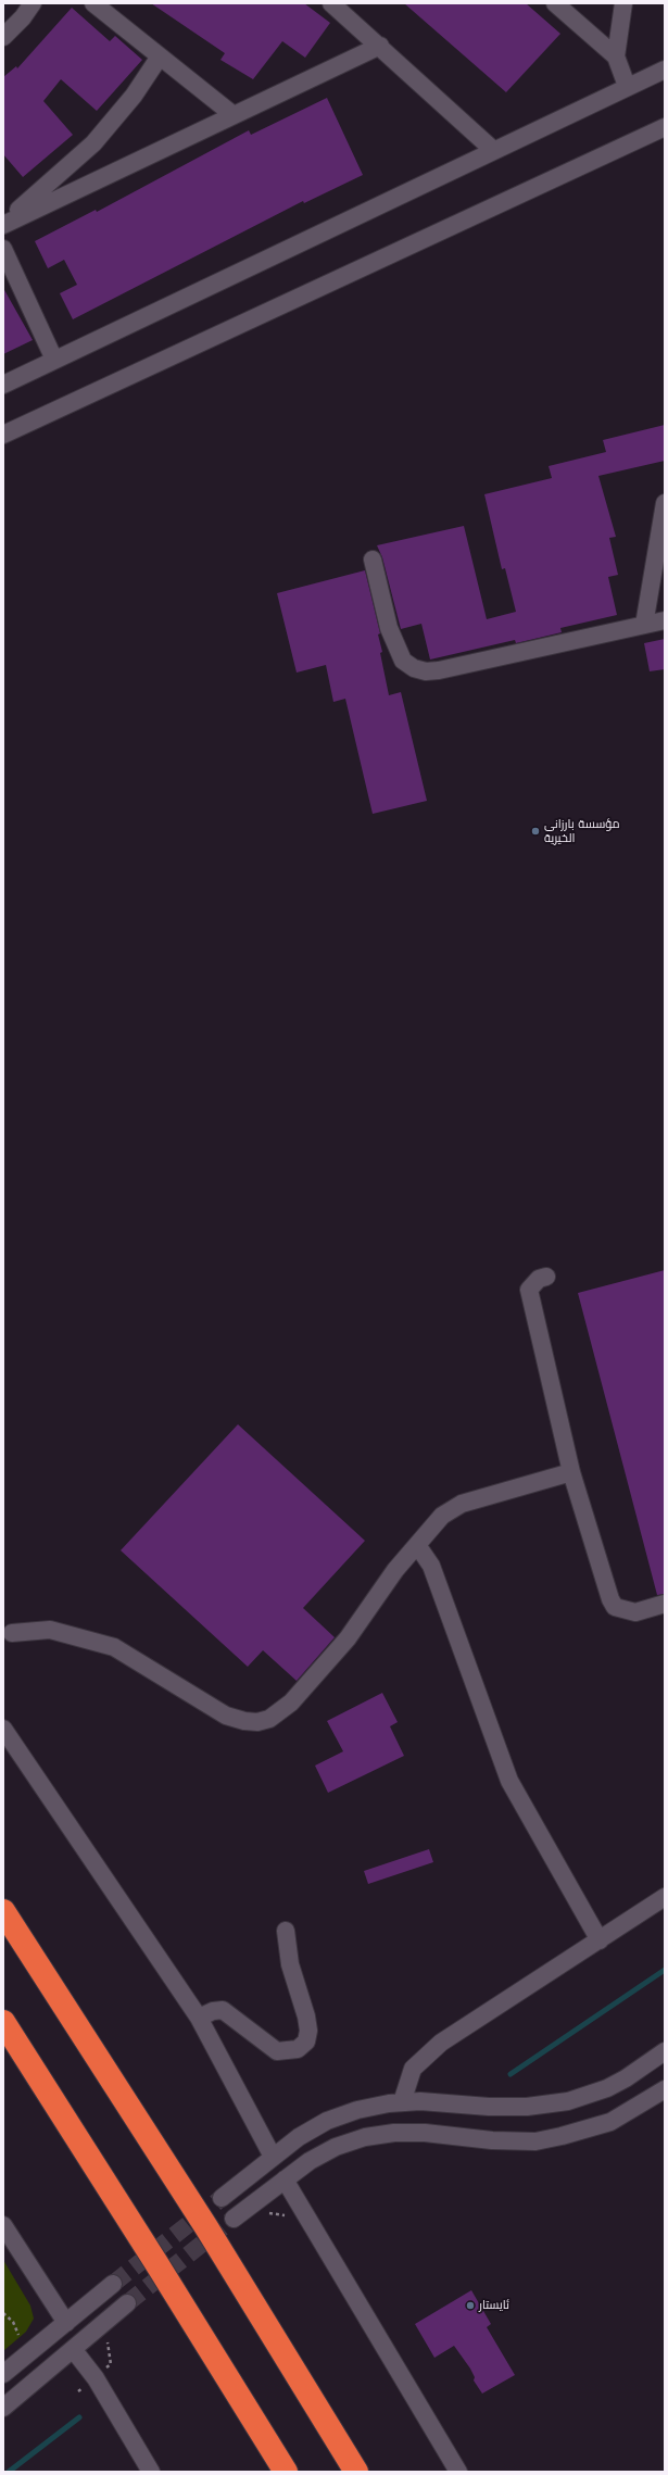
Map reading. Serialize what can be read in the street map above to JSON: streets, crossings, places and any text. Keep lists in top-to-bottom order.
{
  "places": ["مؤسسة بارزانی الخیریة", "ئایستار"]
}
